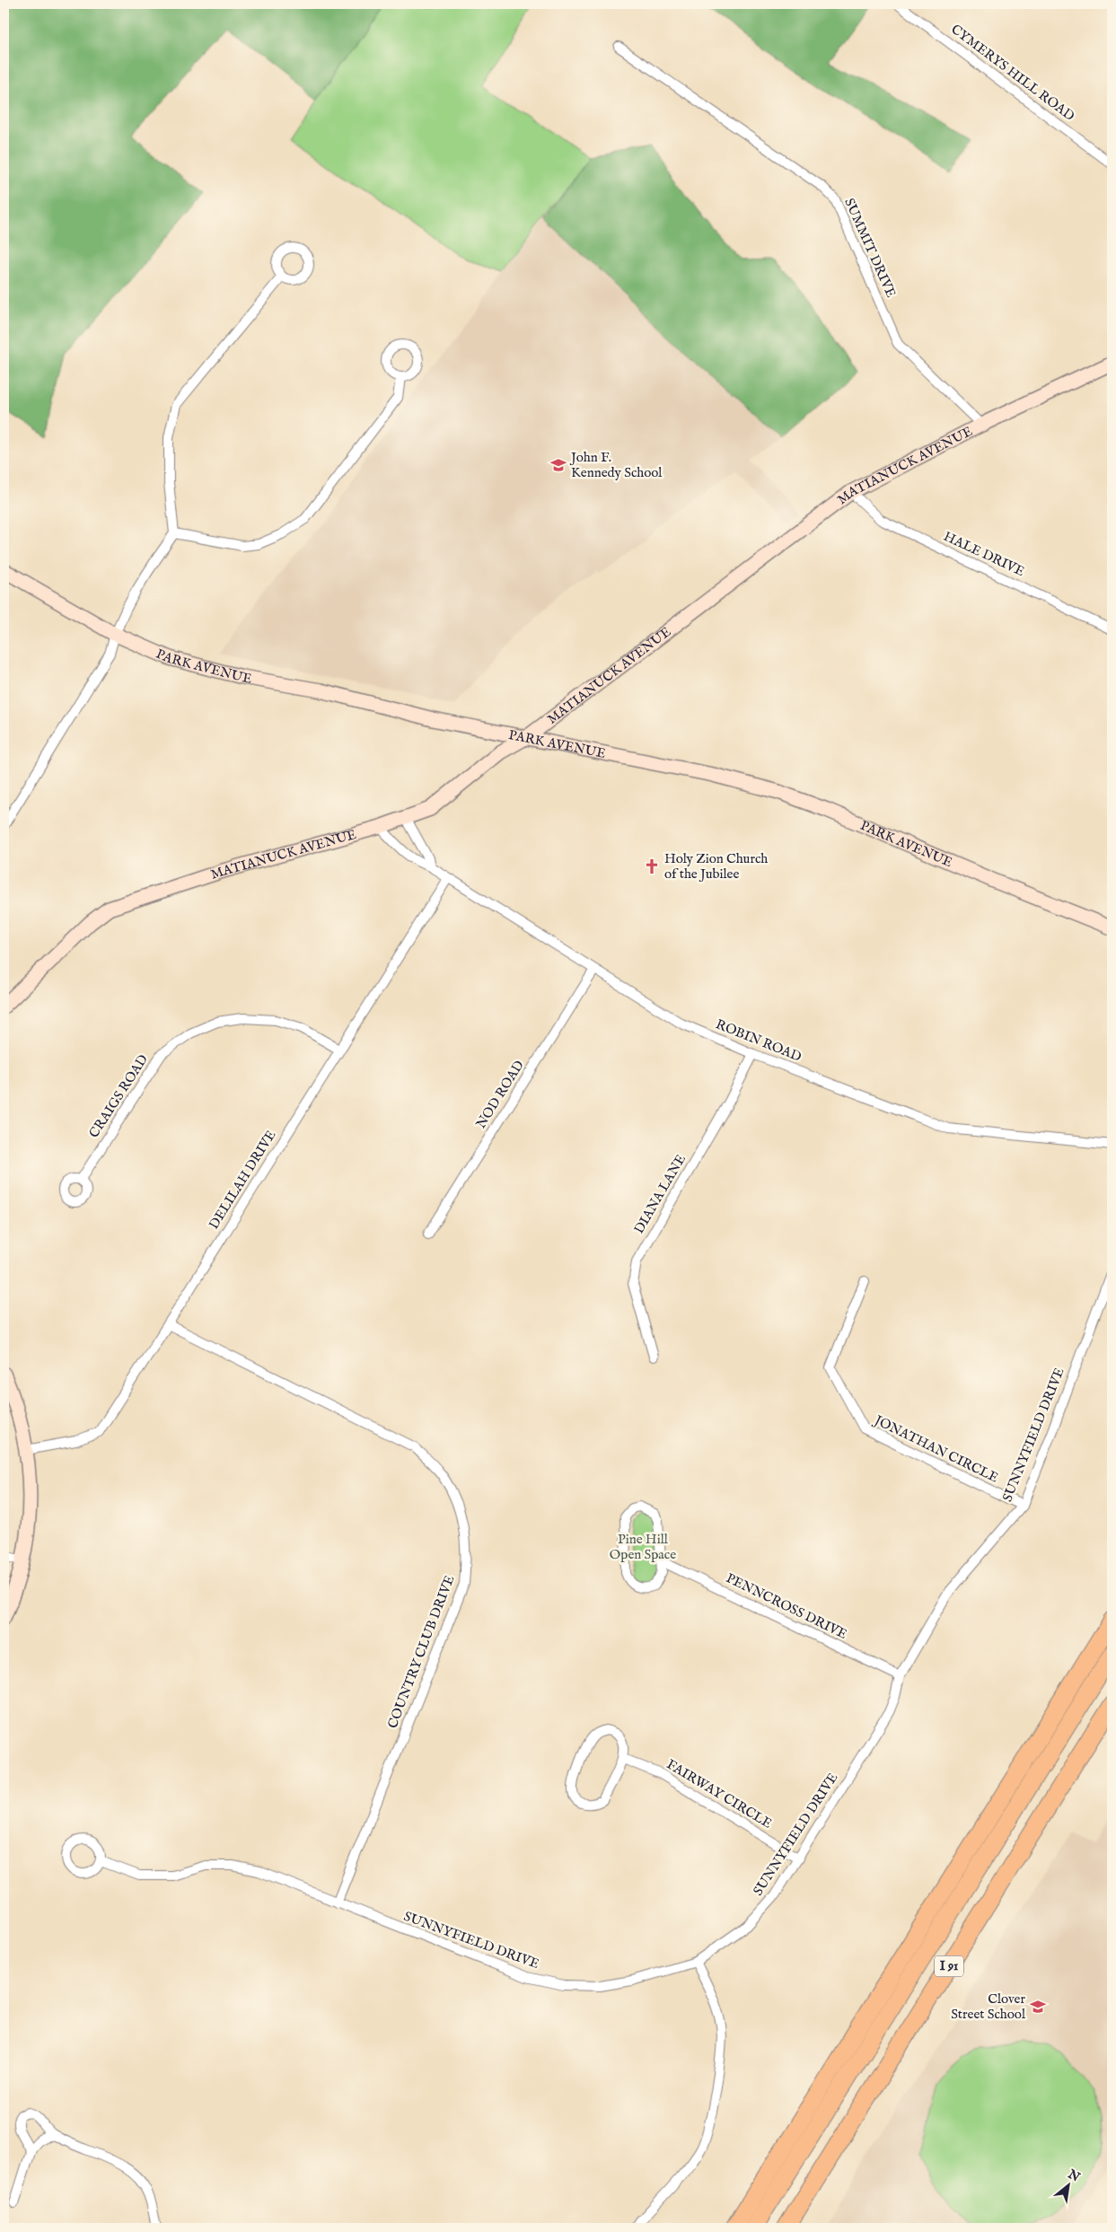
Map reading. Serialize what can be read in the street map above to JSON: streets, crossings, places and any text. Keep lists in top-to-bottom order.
{
  "streets": {
    "highway": ["I 91"],
    "street": [
      "CYMERYS HILL ROAD",
      "SUMMIT DRIVE",
      "MATIANUCK AVENUE",
      "HALE DRIVE",
      "PARK AVENUE",
      "ROBIN ROAD",
      "NOD ROAD",
      "CRAIGS ROAD",
      "DELILAH DRIVE",
      "DIANA LANE",
      "SUNNYFIELD DRIVE",
      "JONATHAN CIRCLE",
      "PENNCROSS DRIVE",
      "COUNTRY CLUB DRIVE",
      "FAIRWAY CIRCLE"
    ]
  },
  "crossings": [
    ["SUMMIT DRIVE", "MATIANUCK AVENUE"],
    ["MATIANUCK AVENUE", "HALE DRIVE"],
    ["MATIANUCK AVENUE", "PARK AVENUE"],
    ["MATIANUCK AVENUE", "ROBIN ROAD"],
    ["ROBIN ROAD", "NOD ROAD"],
    ["ROBIN ROAD", "DELILAH DRIVE"],
    ["ROBIN ROAD", "DIANA LANE"],
    ["CRAIGS ROAD", "DELILAH DRIVE"],
    ["DELILAH DRIVE", "COUNTRY CLUB DRIVE"],
    ["SUNNYFIELD DRIVE", "JONATHAN CIRCLE"],
    ["SUNNYFIELD DRIVE", "PENNCROSS DRIVE"],
    ["SUNNYFIELD DRIVE", "COUNTRY CLUB DRIVE"],
    ["SUNNYFIELD DRIVE", "FAIRWAY CIRCLE"]
  ],
  "parks": ["Pine Hill Open Space"],
  "places": {
    "school or university": ["John F. Kennedy School", "Clover Street School"],
    "church": ["Holy Zion Church of the Jubilee"]
  },
  "north": "top right"
}
